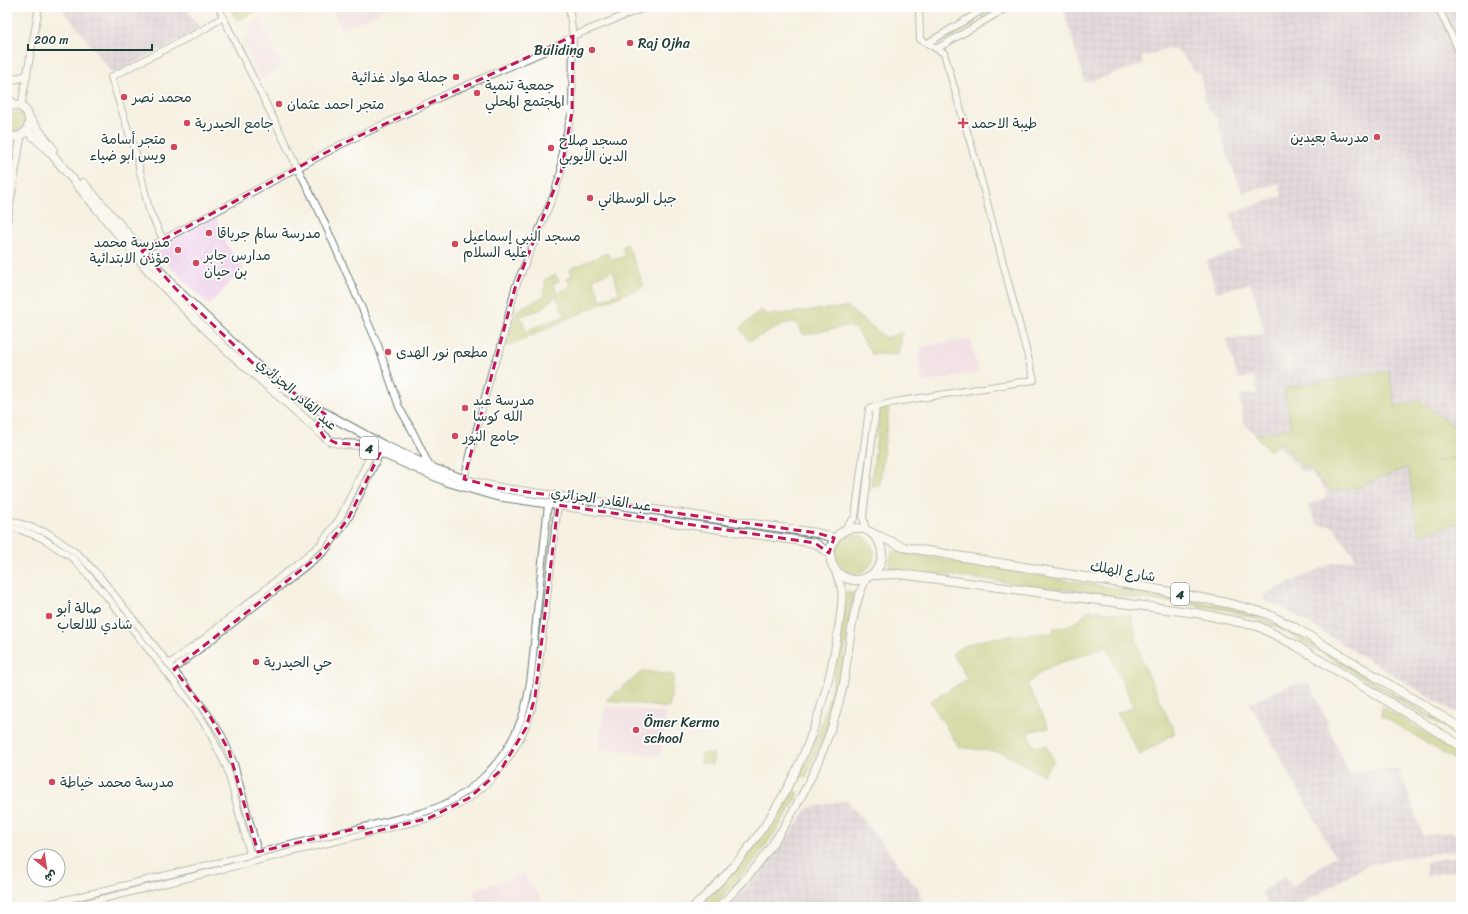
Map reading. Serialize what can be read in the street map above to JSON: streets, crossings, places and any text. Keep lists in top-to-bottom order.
{
  "streets": {
    "highway": ["عبد القادر الجزائري", "4", "شارع الهلك"]
  },
  "crossings": [
    ["عبد القادر الجزائري", "4"],
    ["عبد القادر الجزائري", "شارع الهلك"],
    ["4", "شارع الهلك"]
  ],
  "places": {
    "other": [
      "Raj Ojha",
      "Buliding",
      "جملة مواد غذائية",
      "جمعية تنمية المجتمع المحلي",
      "محمد نصر",
      "متجر احمد عثمان",
      "جامع الحيدرية",
      "مدرسة بعيدين",
      "متجر أسامة ويس ابو ضياء",
      "مسجد صلاح الدين الأيوبي",
      "جبل الوسطاني",
      "مدرسة سالم جرباقا",
      "مسجد النبي إسماعيل عليه السلام",
      "مدرسة محمد مؤذن الابتدائية",
      "مدارس جابر بن حيان",
      "مطعم نور الهدى",
      "مدرسة عبد الله كوسا",
      "جامع النور",
      "صالة أبو شادي للالعاب",
      "حي الحيدرية",
      "Ömer Kermo school",
      "مدرسة محمد خياطة"
    ],
    "health": ["طيبة الاحمد"]
  },
  "scale_bar": "200 m",
  "north": "bottom right"
}
